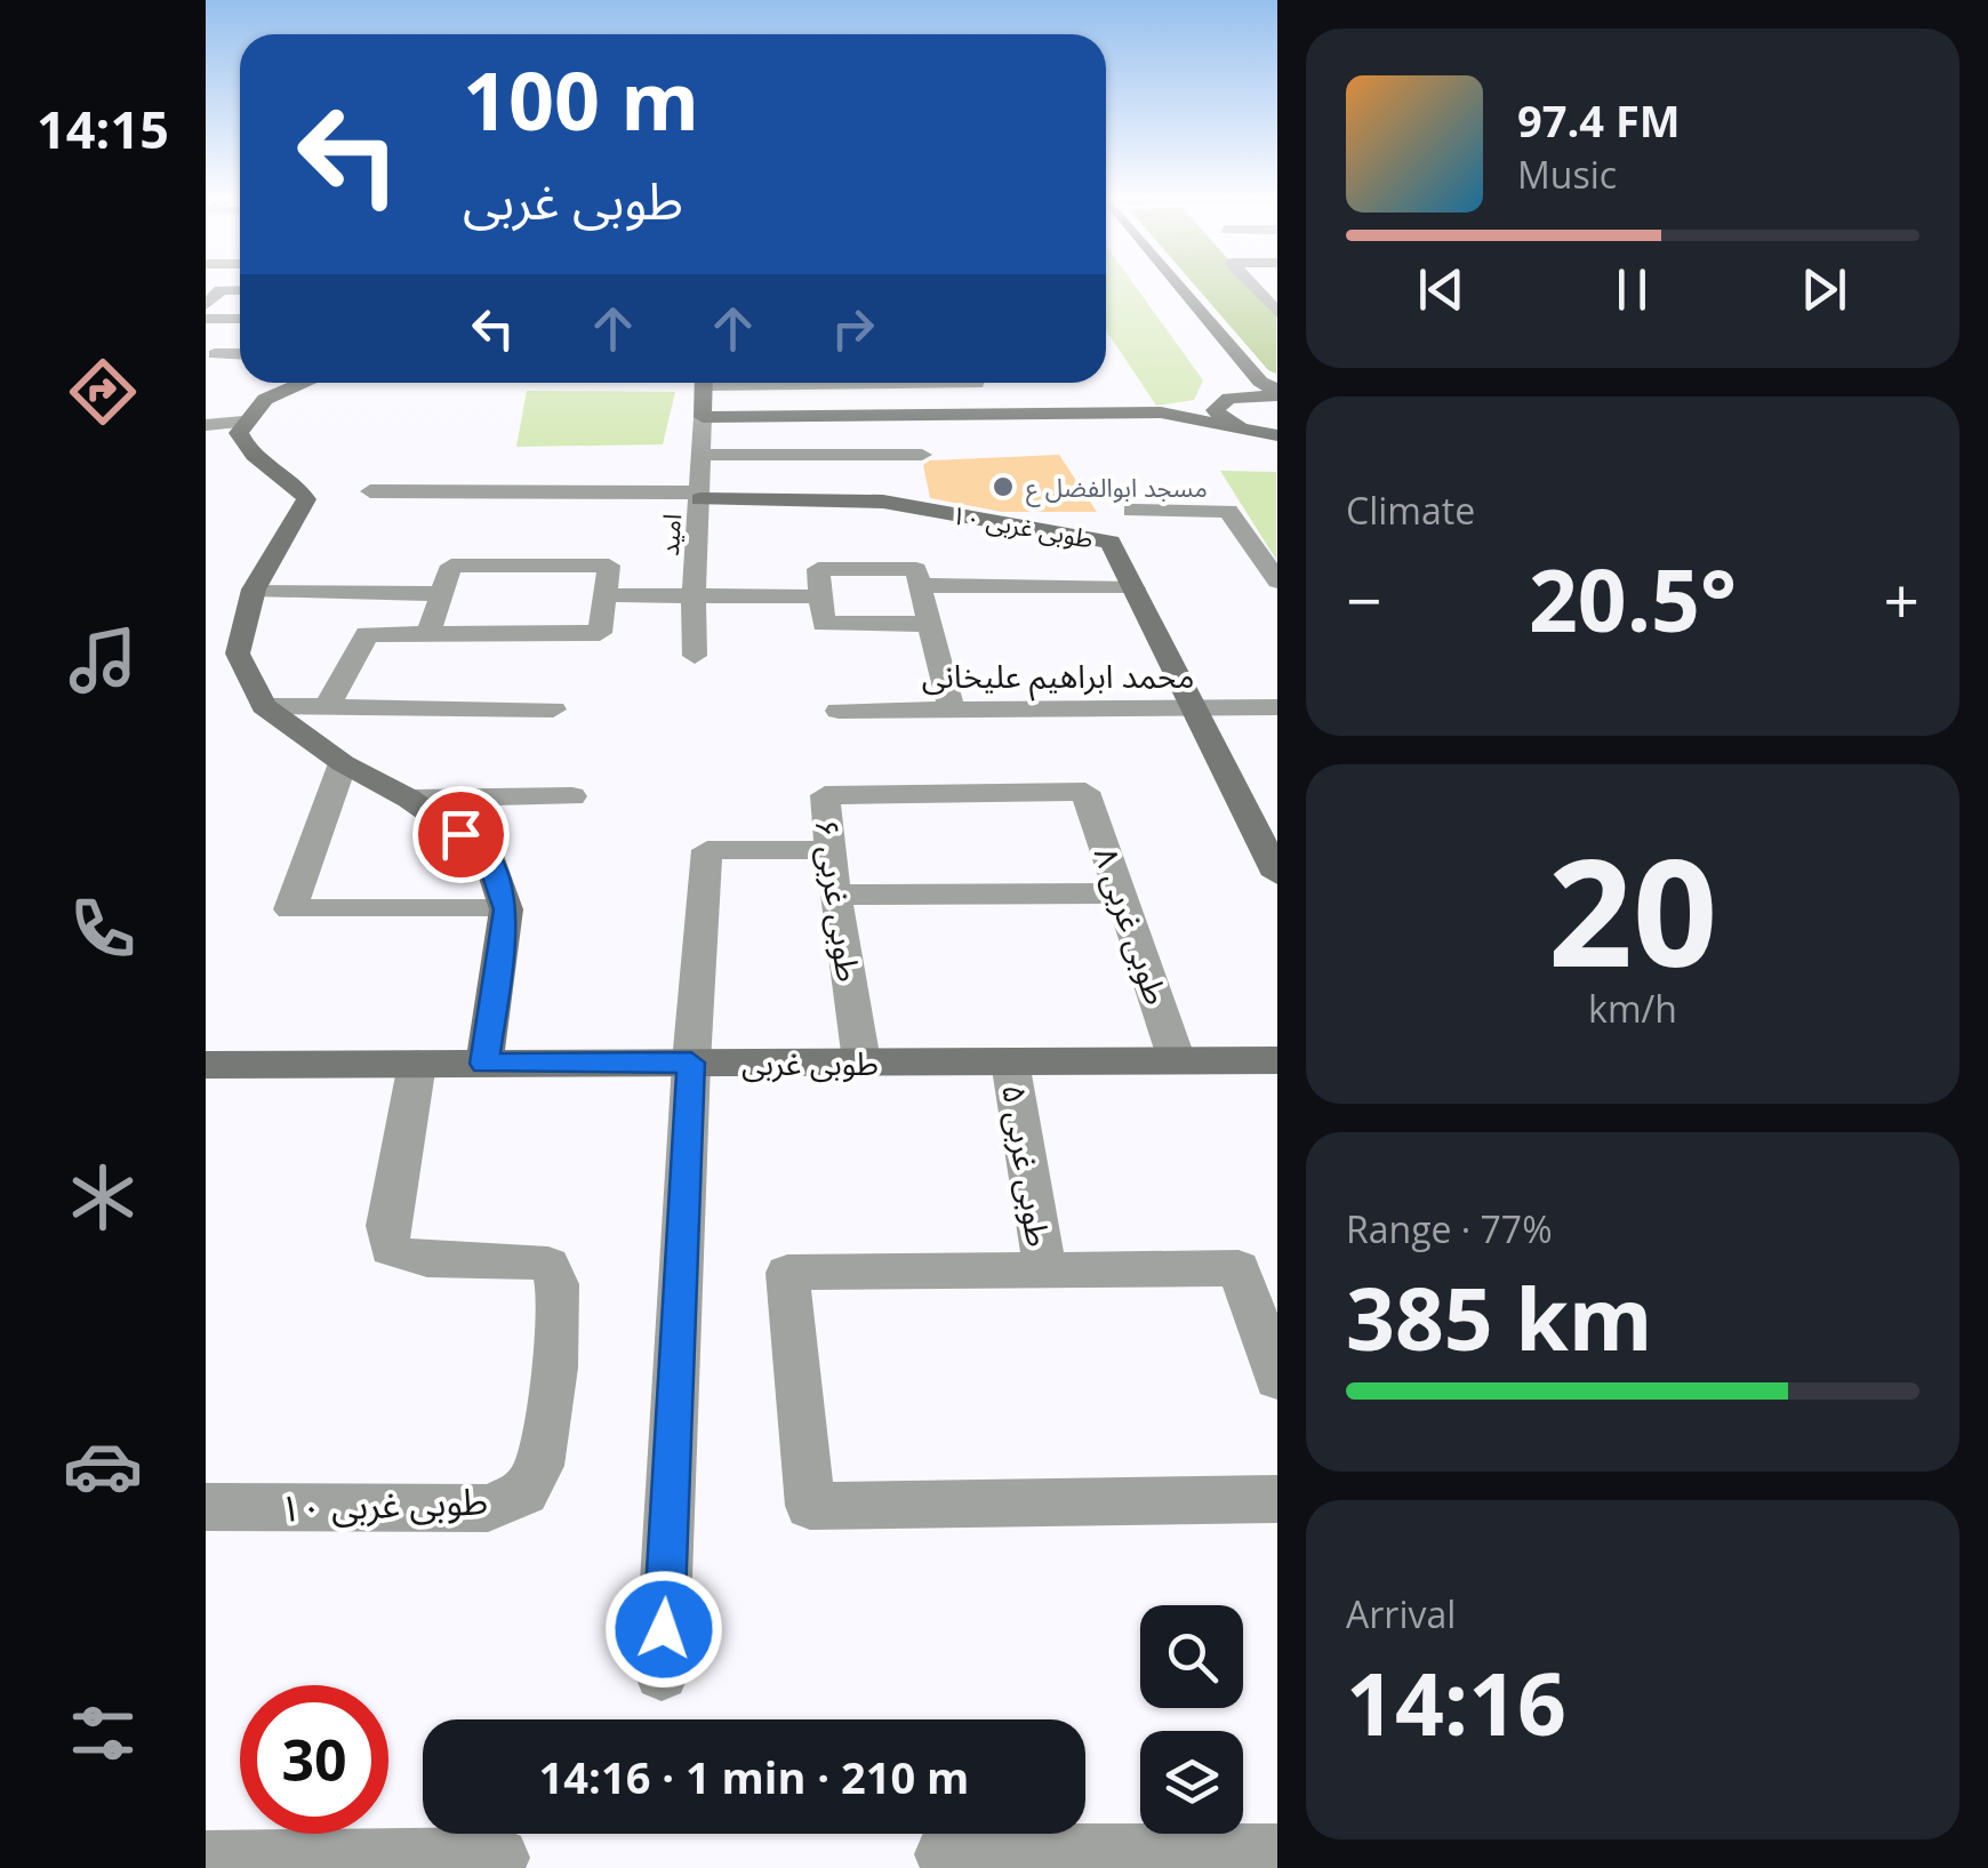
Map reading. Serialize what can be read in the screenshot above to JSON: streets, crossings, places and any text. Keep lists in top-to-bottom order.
{
  "streets": {
    "street": [
      "طوبی غربی ۱۰",
      "امید",
      "محمد ابراهیم علیخانی",
      "طوبی غربی ۶",
      "طوبی غربی ۸",
      "طوبی غربی",
      "طوبی غربی ۵"
    ]
  },
  "crossings": [
    ["طوبی غربی ۱۰", "امید"],
    ["طوبی غربی ۱۰", "محمد ابراهیم علیخانی"],
    ["طوبی غربی ۱۰", "طوبی غربی"],
    ["طوبی غربی ۶", "طوبی غربی ۸"],
    ["طوبی غربی ۶", "طوبی غربی"],
    ["طوبی غربی ۸", "طوبی غربی"],
    ["طوبی غربی", "طوبی غربی ۵"]
  ],
  "places": ["مسجد ابوالفضل ع"],
  "page": {
    "tabs": "14:15",
    "turn": ["100 m", "طوبی غربی"],
    "song": ["97.4 FM", "Music"],
    "tile": [
      "Climate",
      ["20", "km/h"],
      ["Range · 77%", "385 km"],
      ["Arrival", "14:16"]
    ],
    "heat": ["−", "20.5°", "+"],
    "limit": "30",
    "trip": "14:16 · 1 min · 210 m"
  }
}
